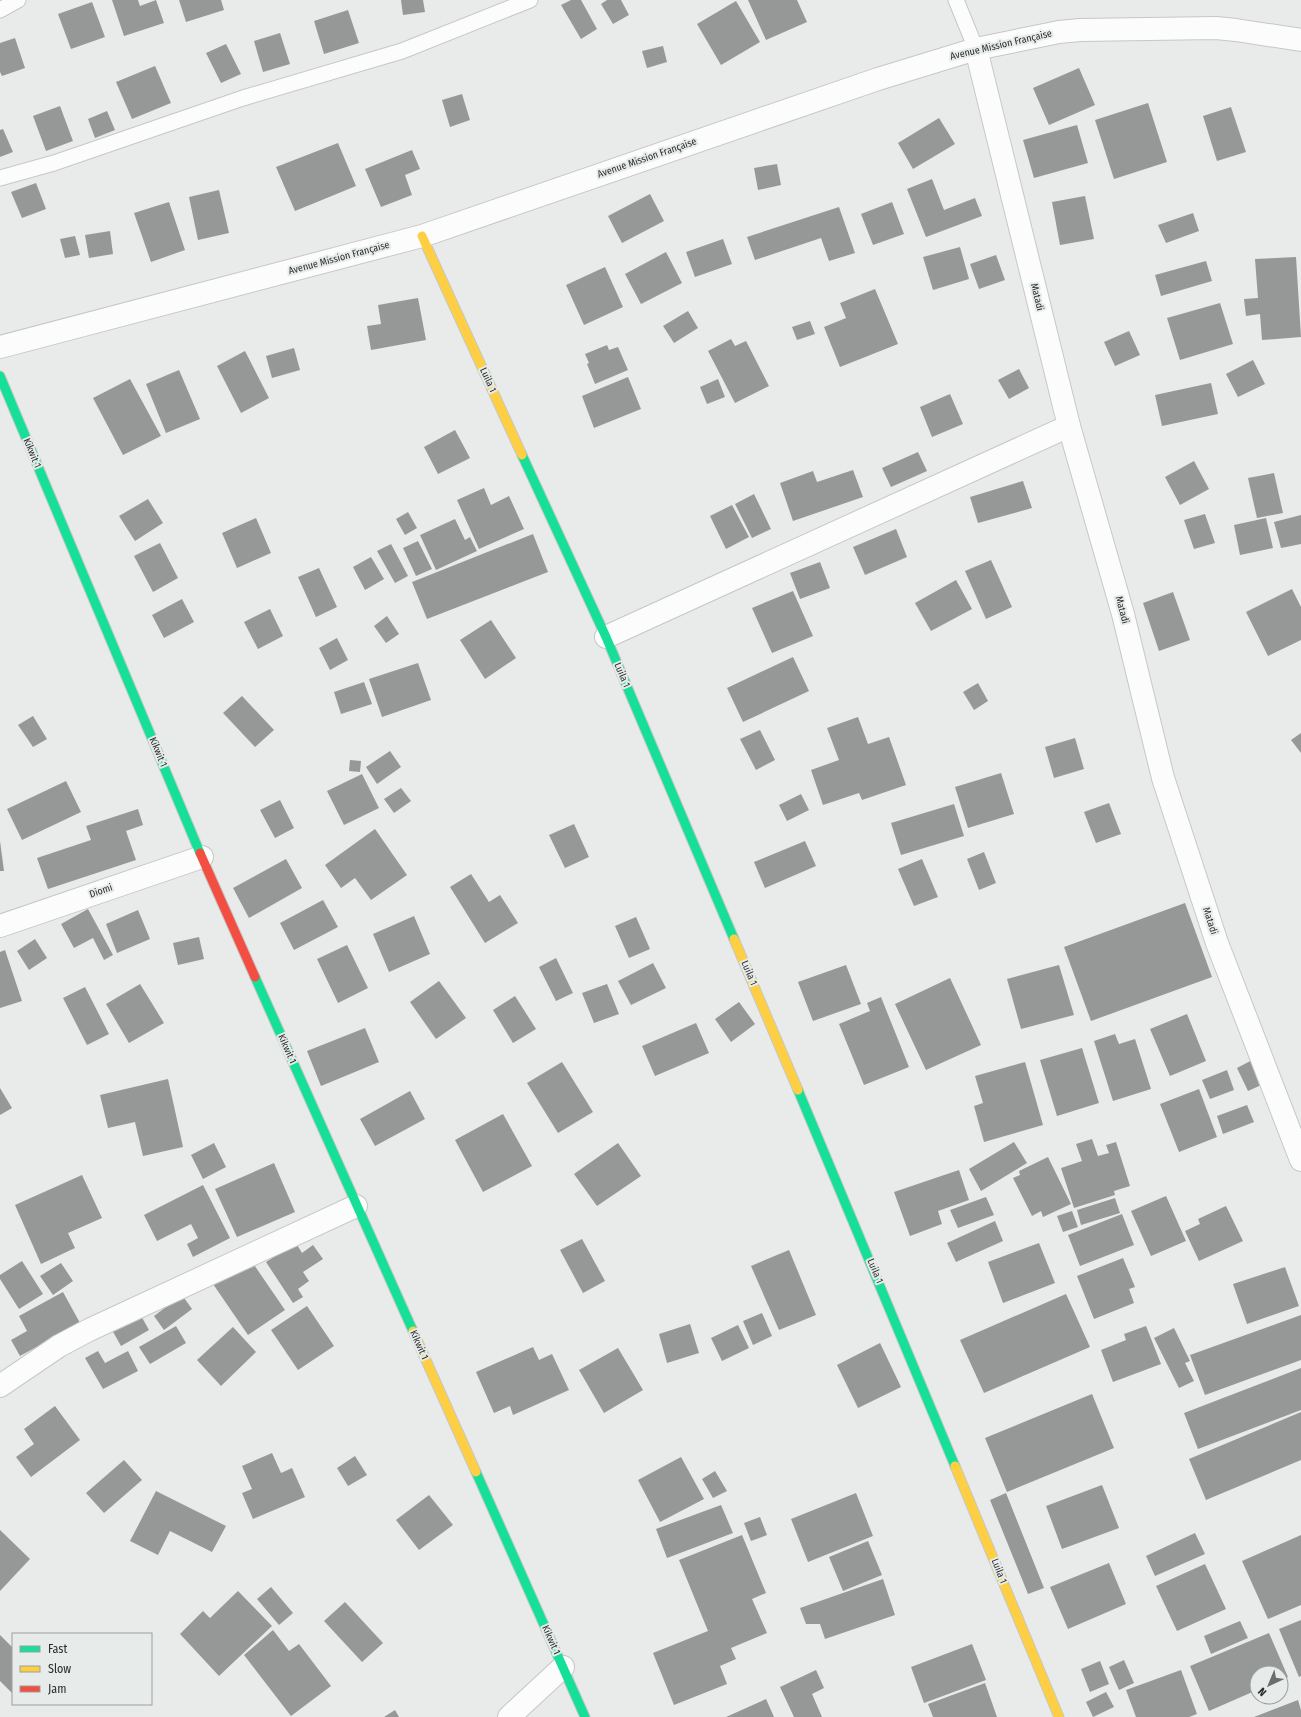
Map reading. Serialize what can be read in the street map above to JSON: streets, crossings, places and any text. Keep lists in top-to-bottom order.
{
  "streets": {
    "street": [
      "Avenue Mission Française",
      "Matadi",
      "Luila 1",
      "Kikwit 1",
      "Diomi"
    ]
  },
  "crossings": [
    ["Avenue Mission Française", "Matadi"],
    ["Avenue Mission Française", "Luila 1"],
    ["Kikwit 1", "Diomi"]
  ],
  "legend": ["Fast", "Slow", "Jam"],
  "north": "bottom left"
}
